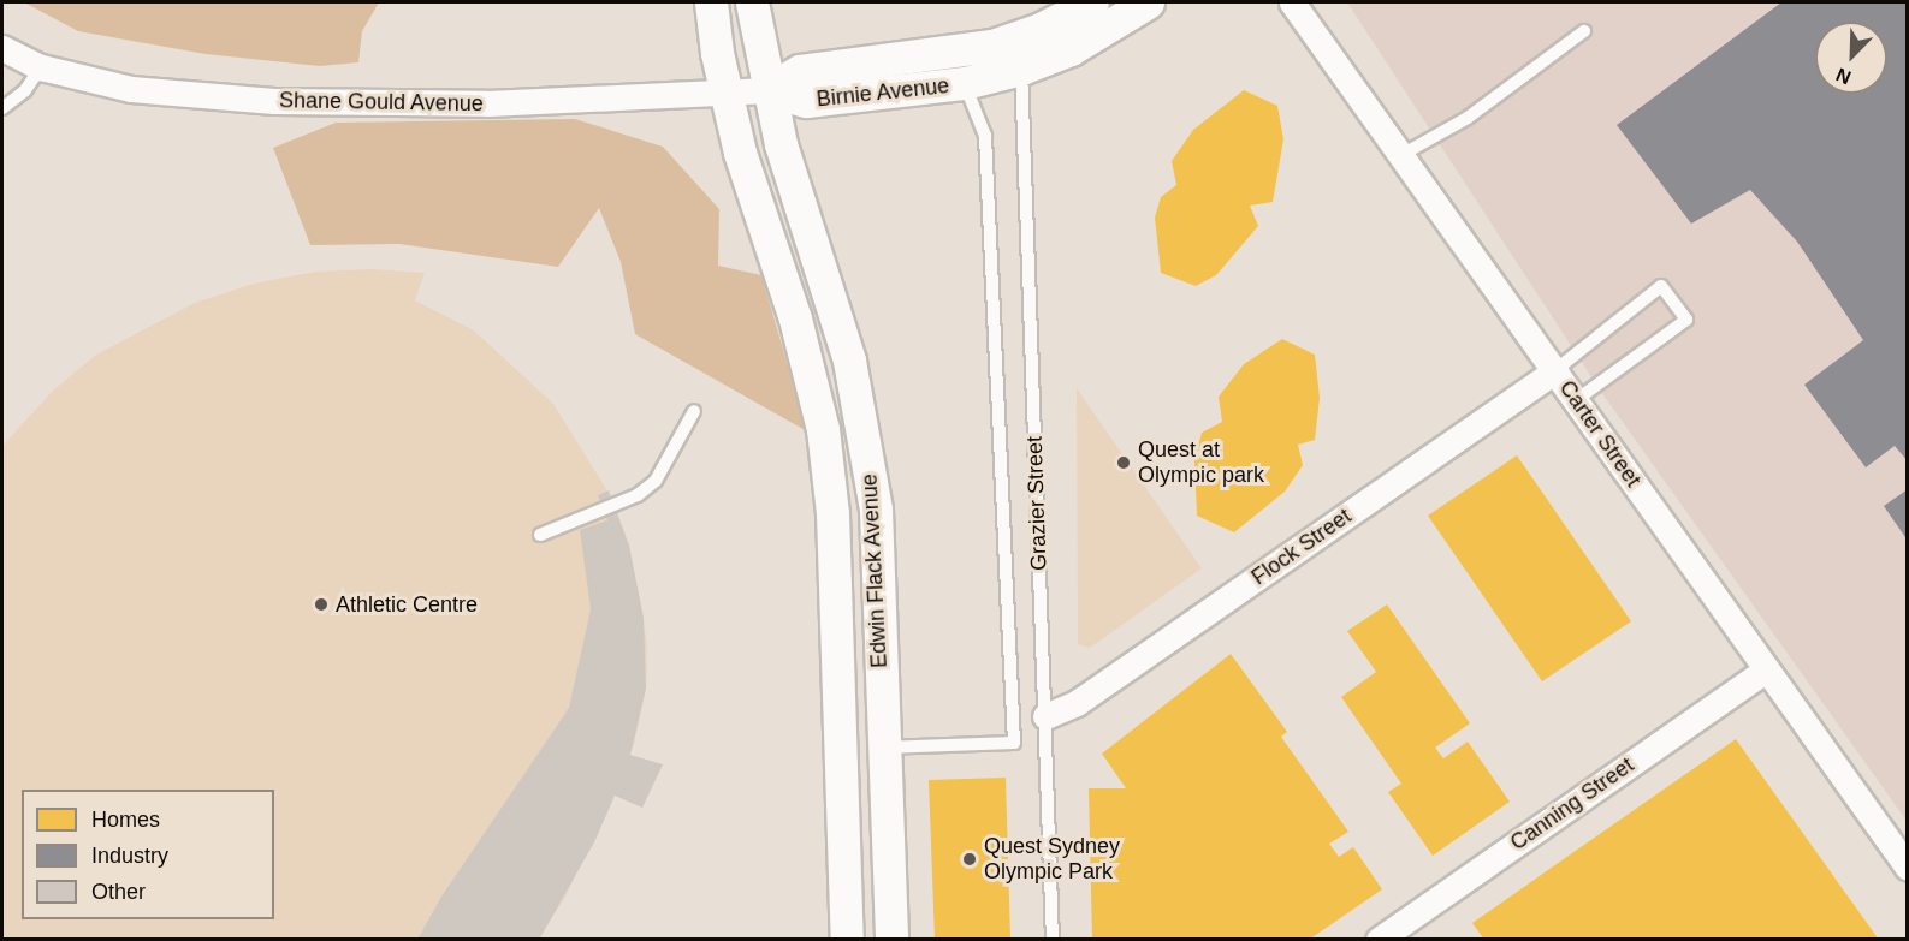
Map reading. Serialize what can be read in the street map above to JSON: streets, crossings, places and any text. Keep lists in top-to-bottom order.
{
  "streets": {
    "street": [
      "Birnie Avenue",
      "Shane Gould Avenue",
      "Carter Street",
      "Flock Street",
      "Edwin Flack Avenue",
      "Canning Street"
    ],
    "lane": ["Grazier Street"]
  },
  "crossings": [
    ["Birnie Avenue", "Shane Gould Avenue"],
    ["Birnie Avenue", "Grazier Street"],
    ["Birnie Avenue", "Edwin Flack Avenue"],
    ["Shane Gould Avenue", "Edwin Flack Avenue"],
    ["Carter Street", "Flock Street"],
    ["Carter Street", "Canning Street"],
    ["Grazier Street", "Flock Street"]
  ],
  "places": ["Quest at Olympic park", "Athletic Centre", "Quest Sydney Olympic Park"],
  "legend": ["Homes", "Industry", "Other"],
  "north": "bottom left"
}
